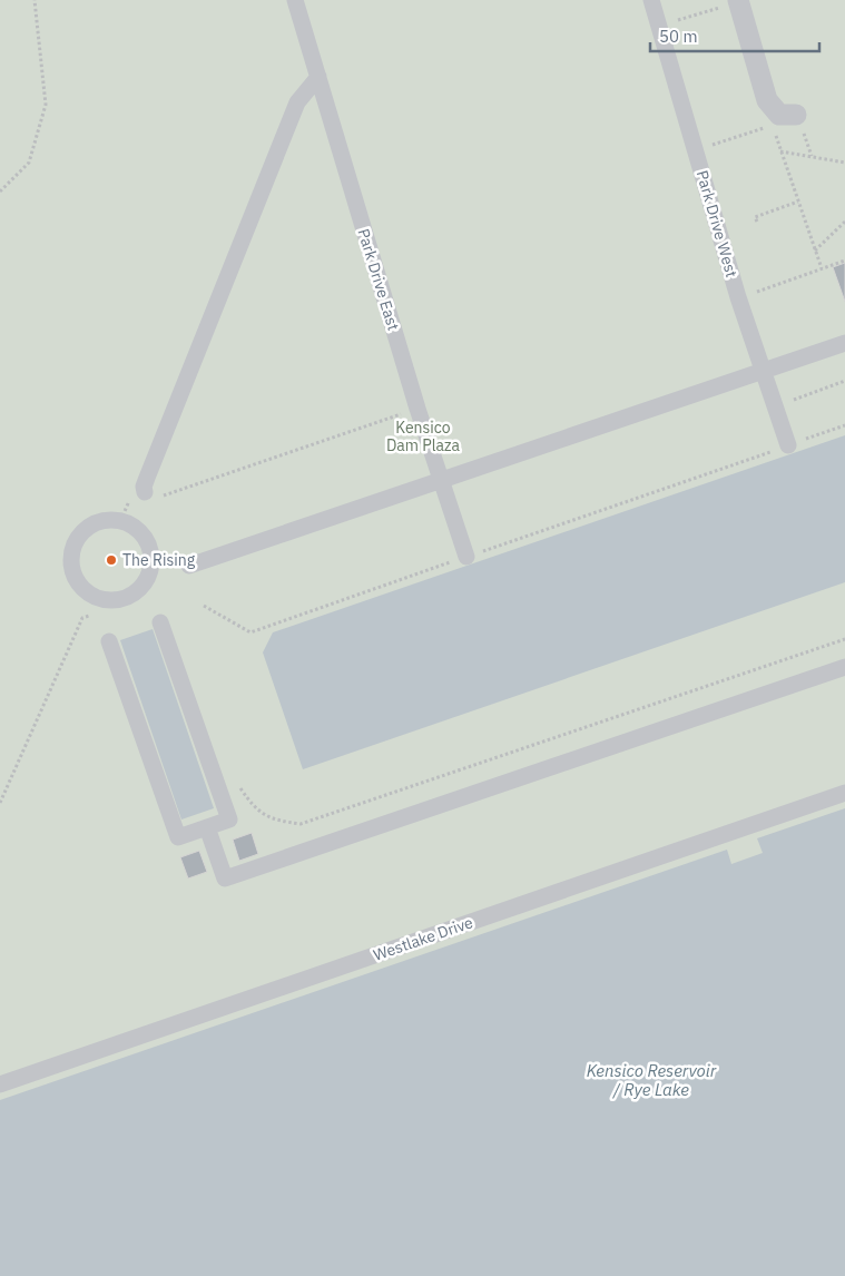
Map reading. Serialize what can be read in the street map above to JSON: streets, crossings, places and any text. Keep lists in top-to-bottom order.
{
  "streets": {
    "street": ["Park Drive West", "Park Drive East", "Westlake Drive"]
  },
  "water": ["Kensico Reservoir / Rye Lake"],
  "parks": ["Kensico Dam Plaza"],
  "places": ["The Rising"],
  "scale_bar": "50 m"
}
